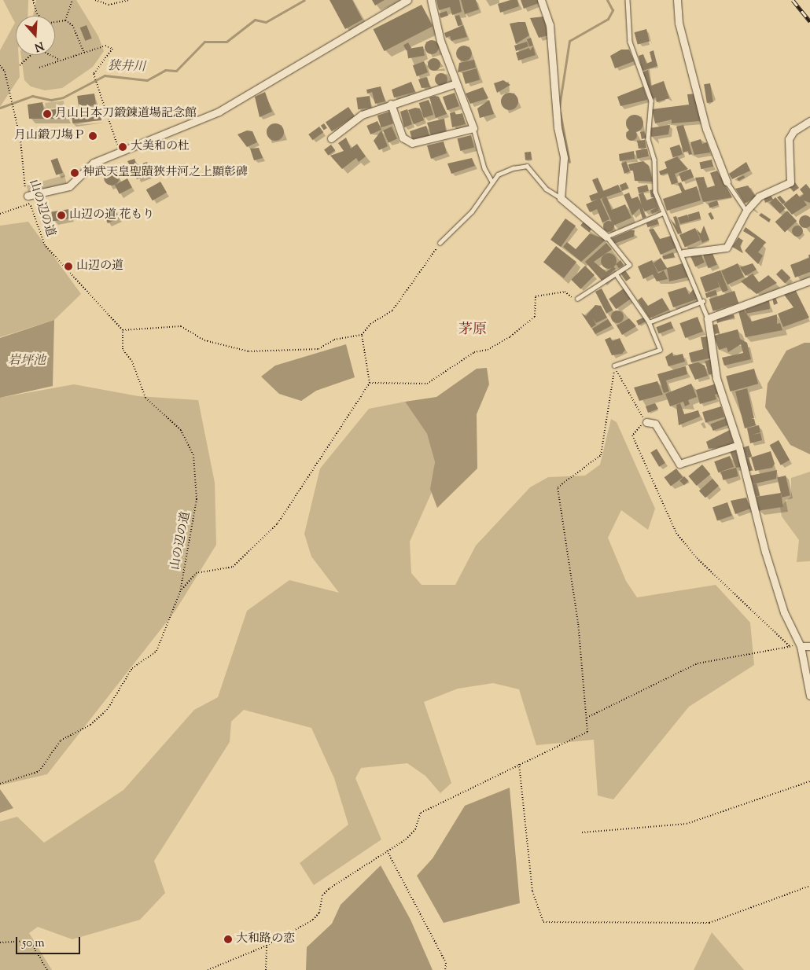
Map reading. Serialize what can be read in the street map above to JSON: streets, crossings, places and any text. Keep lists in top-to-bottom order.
{
  "streets": {
    "path": ["山の辺の道"]
  },
  "districts": ["茅原"],
  "water": ["狭井川", "岩坪池"],
  "places": [
    "月山日本刀鍛錬道場記念館",
    "月山鍛刀塲Ｐ",
    "大美和の杜",
    "神武天皇聖蹟狹井河之上顯彰碑",
    "山辺の道 花もり",
    "山辺の道",
    "大和路の恋"
  ],
  "scale_bar": "50 m",
  "north": "bottom"
}
